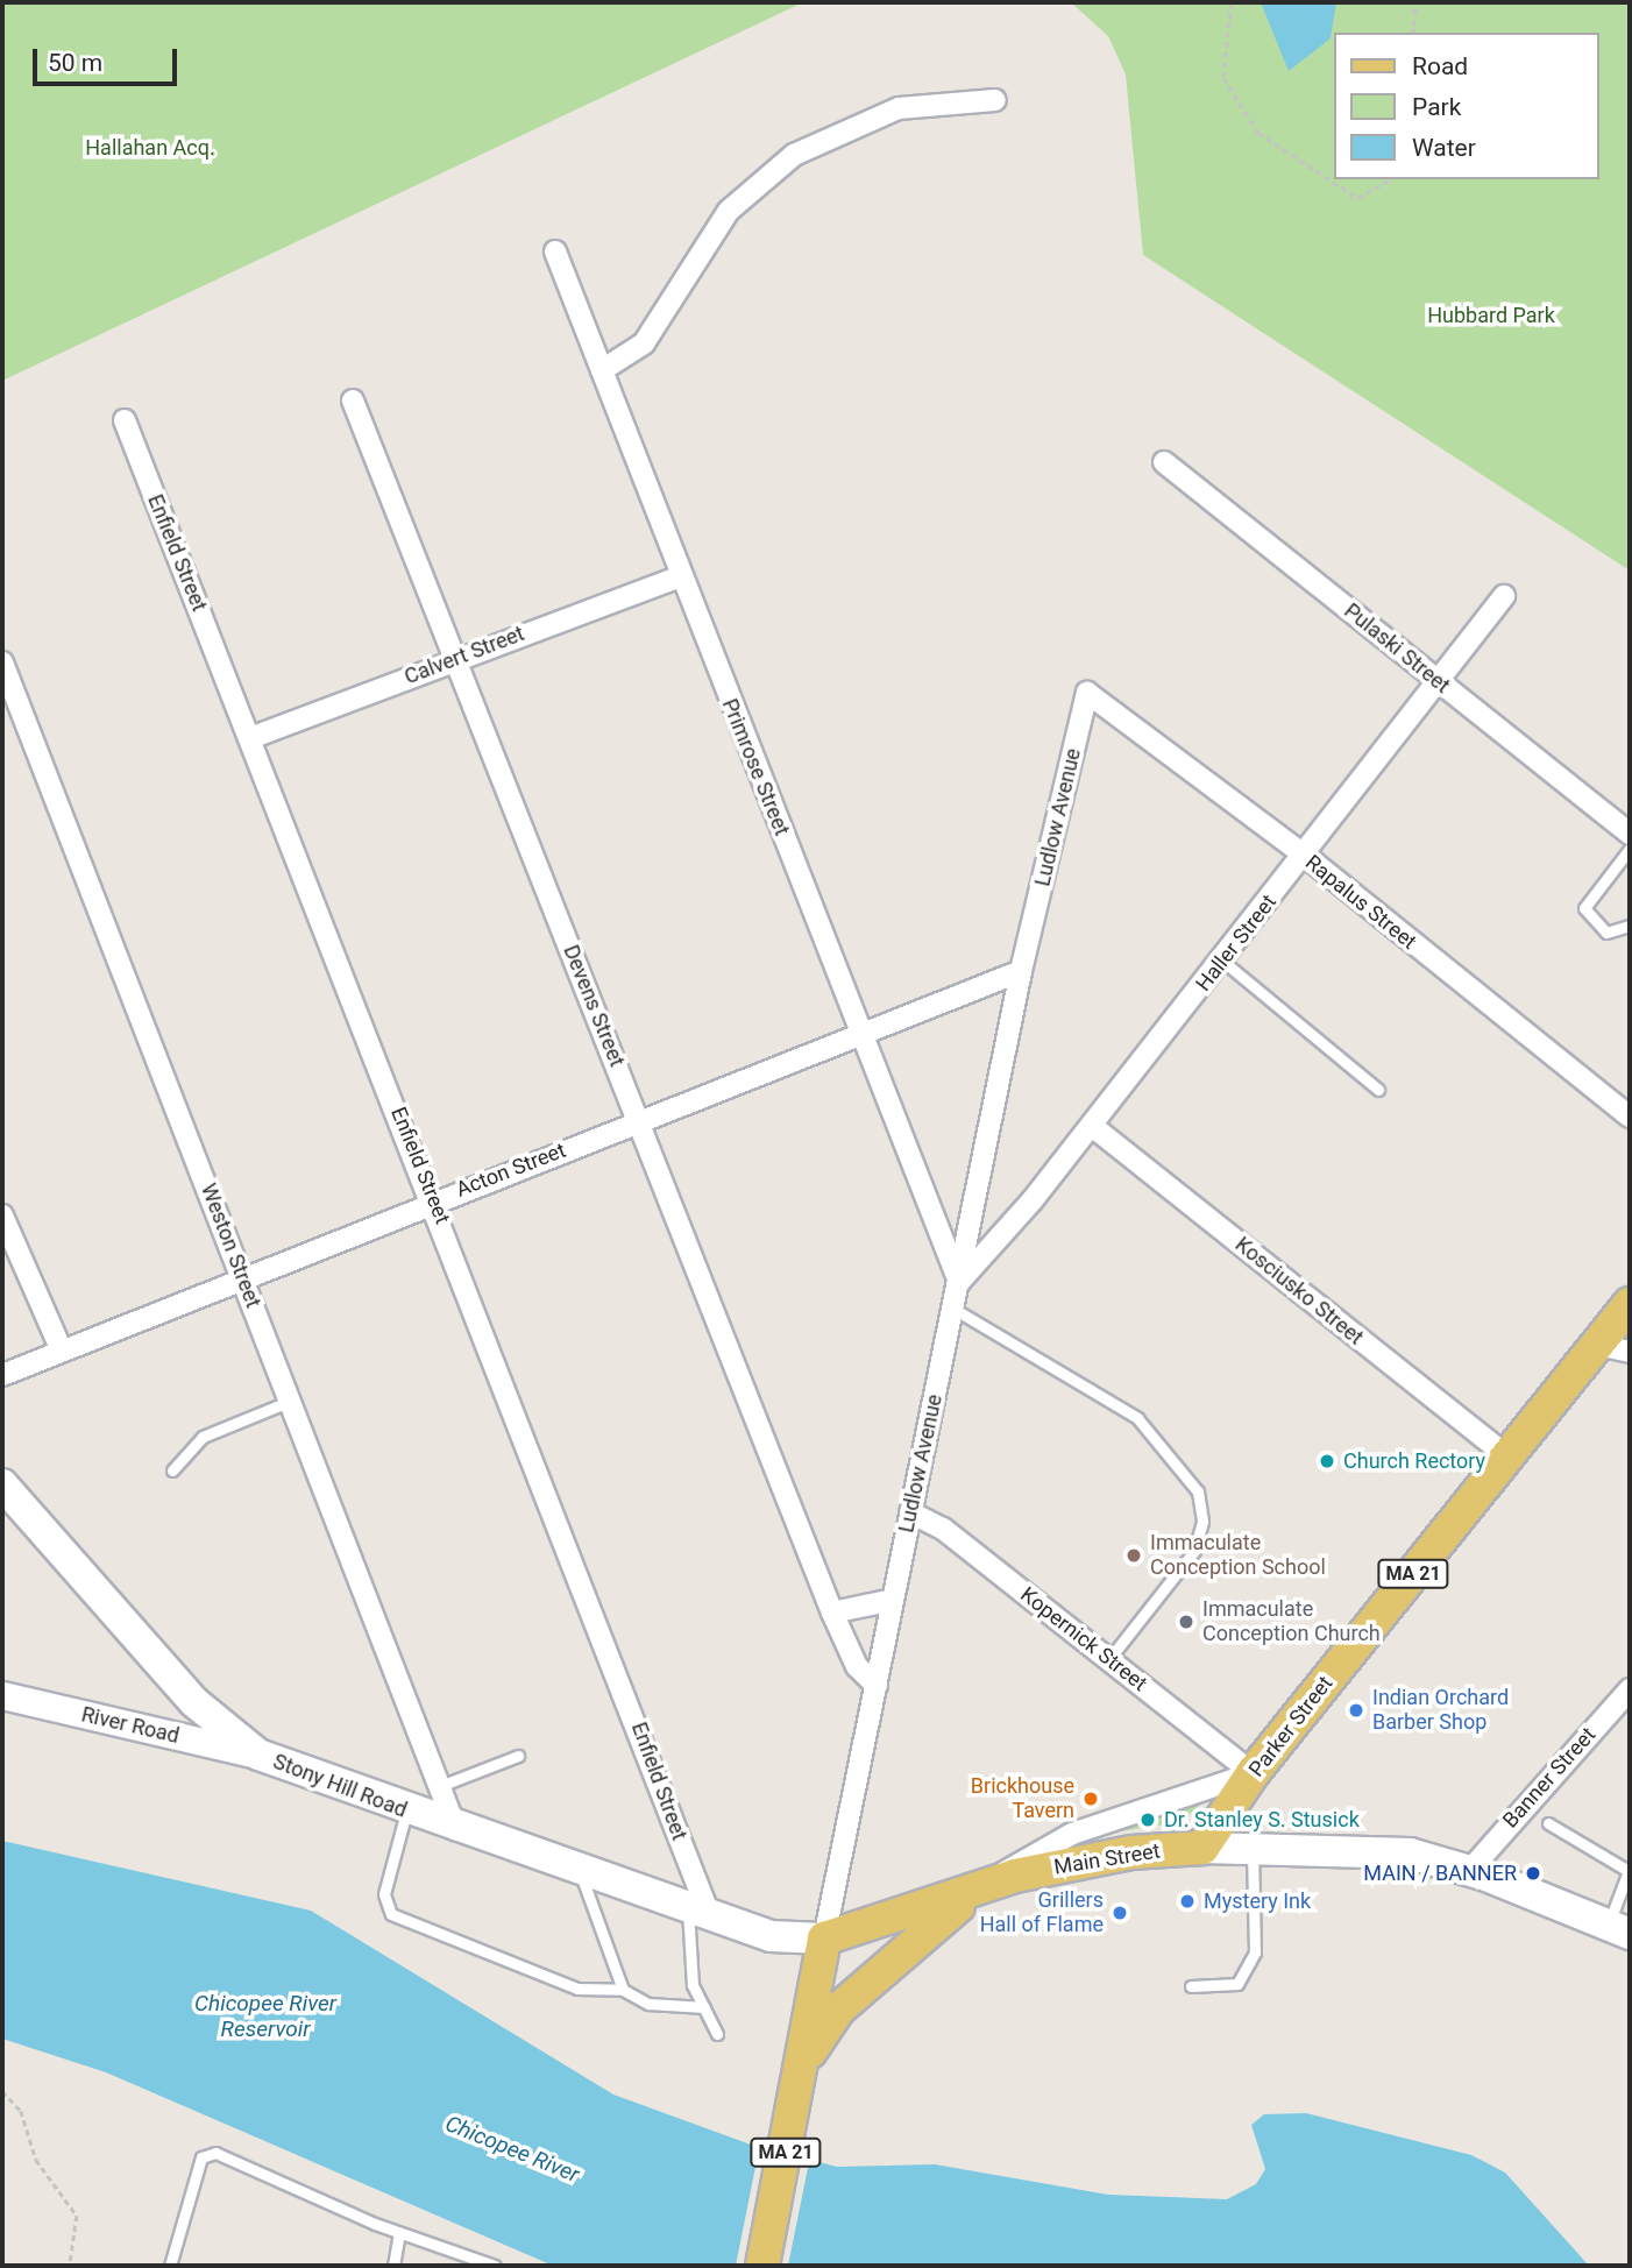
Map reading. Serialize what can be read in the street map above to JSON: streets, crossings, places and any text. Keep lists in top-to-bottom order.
{
  "streets": {
    "main road": [
      "Ludlow Avenue",
      "MA 21",
      "Parker Street",
      "Stony Hill Road",
      "Main Street"
    ],
    "street": [
      "Enfield Street",
      "Pulaski Street",
      "Calvert Street",
      "Primrose Street",
      "Rapalus Street",
      "Haller Street",
      "Devens Street",
      "Acton Street",
      "Weston Street",
      "Kosciusko Street",
      "Kopernick Street",
      "River Road",
      "Banner Street"
    ]
  },
  "crossings": [
    ["Enfield Street", "Calvert Street"],
    ["Enfield Street", "Acton Street"],
    ["Enfield Street", "Main Street"],
    ["Pulaski Street", "Haller Street"],
    ["Calvert Street", "Primrose Street"],
    ["Calvert Street", "Devens Street"],
    ["Primrose Street", "Ludlow Avenue"],
    ["Primrose Street", "Haller Street"],
    ["Primrose Street", "Acton Street"],
    ["Ludlow Avenue", "Rapalus Street"],
    ["Ludlow Avenue", "Haller Street"],
    ["Ludlow Avenue", "Devens Street"],
    ["Ludlow Avenue", "Acton Street"],
    ["Ludlow Avenue", "Kopernick Street"],
    ["Ludlow Avenue", "Main Street"],
    ["Rapalus Street", "Haller Street"],
    ["Haller Street", "Kosciusko Street"],
    ["Devens Street", "Acton Street"],
    ["Acton Street", "Weston Street"],
    ["Weston Street", "Stony Hill Road"],
    ["Kosciusko Street", "Parker Street"],
    ["Kopernick Street", "Parker Street"],
    ["River Road", "Stony Hill Road"],
    ["Parker Street", "Main Street"],
    ["Banner Street", "Main Street"],
    ["Stony Hill Road", "Main Street"]
  ],
  "water": ["Chicopee River Reservoir", "Chicopee River"],
  "parks": ["Hallahan Acq.", "Hubbard Park"],
  "places": [
    "Church Rectory",
    "Immaculate Conception School",
    "Immaculate Conception Church",
    "Indian Orchard Barber Shop",
    "Brickhouse Tavern",
    "Dr. Stanley S. Stusick",
    "MAIN / BANNER",
    "Mystery Ink",
    "Grillers Hall of Flame"
  ],
  "legend": ["Road", "Park", "Water"],
  "scale_bar": "50 m"
}
